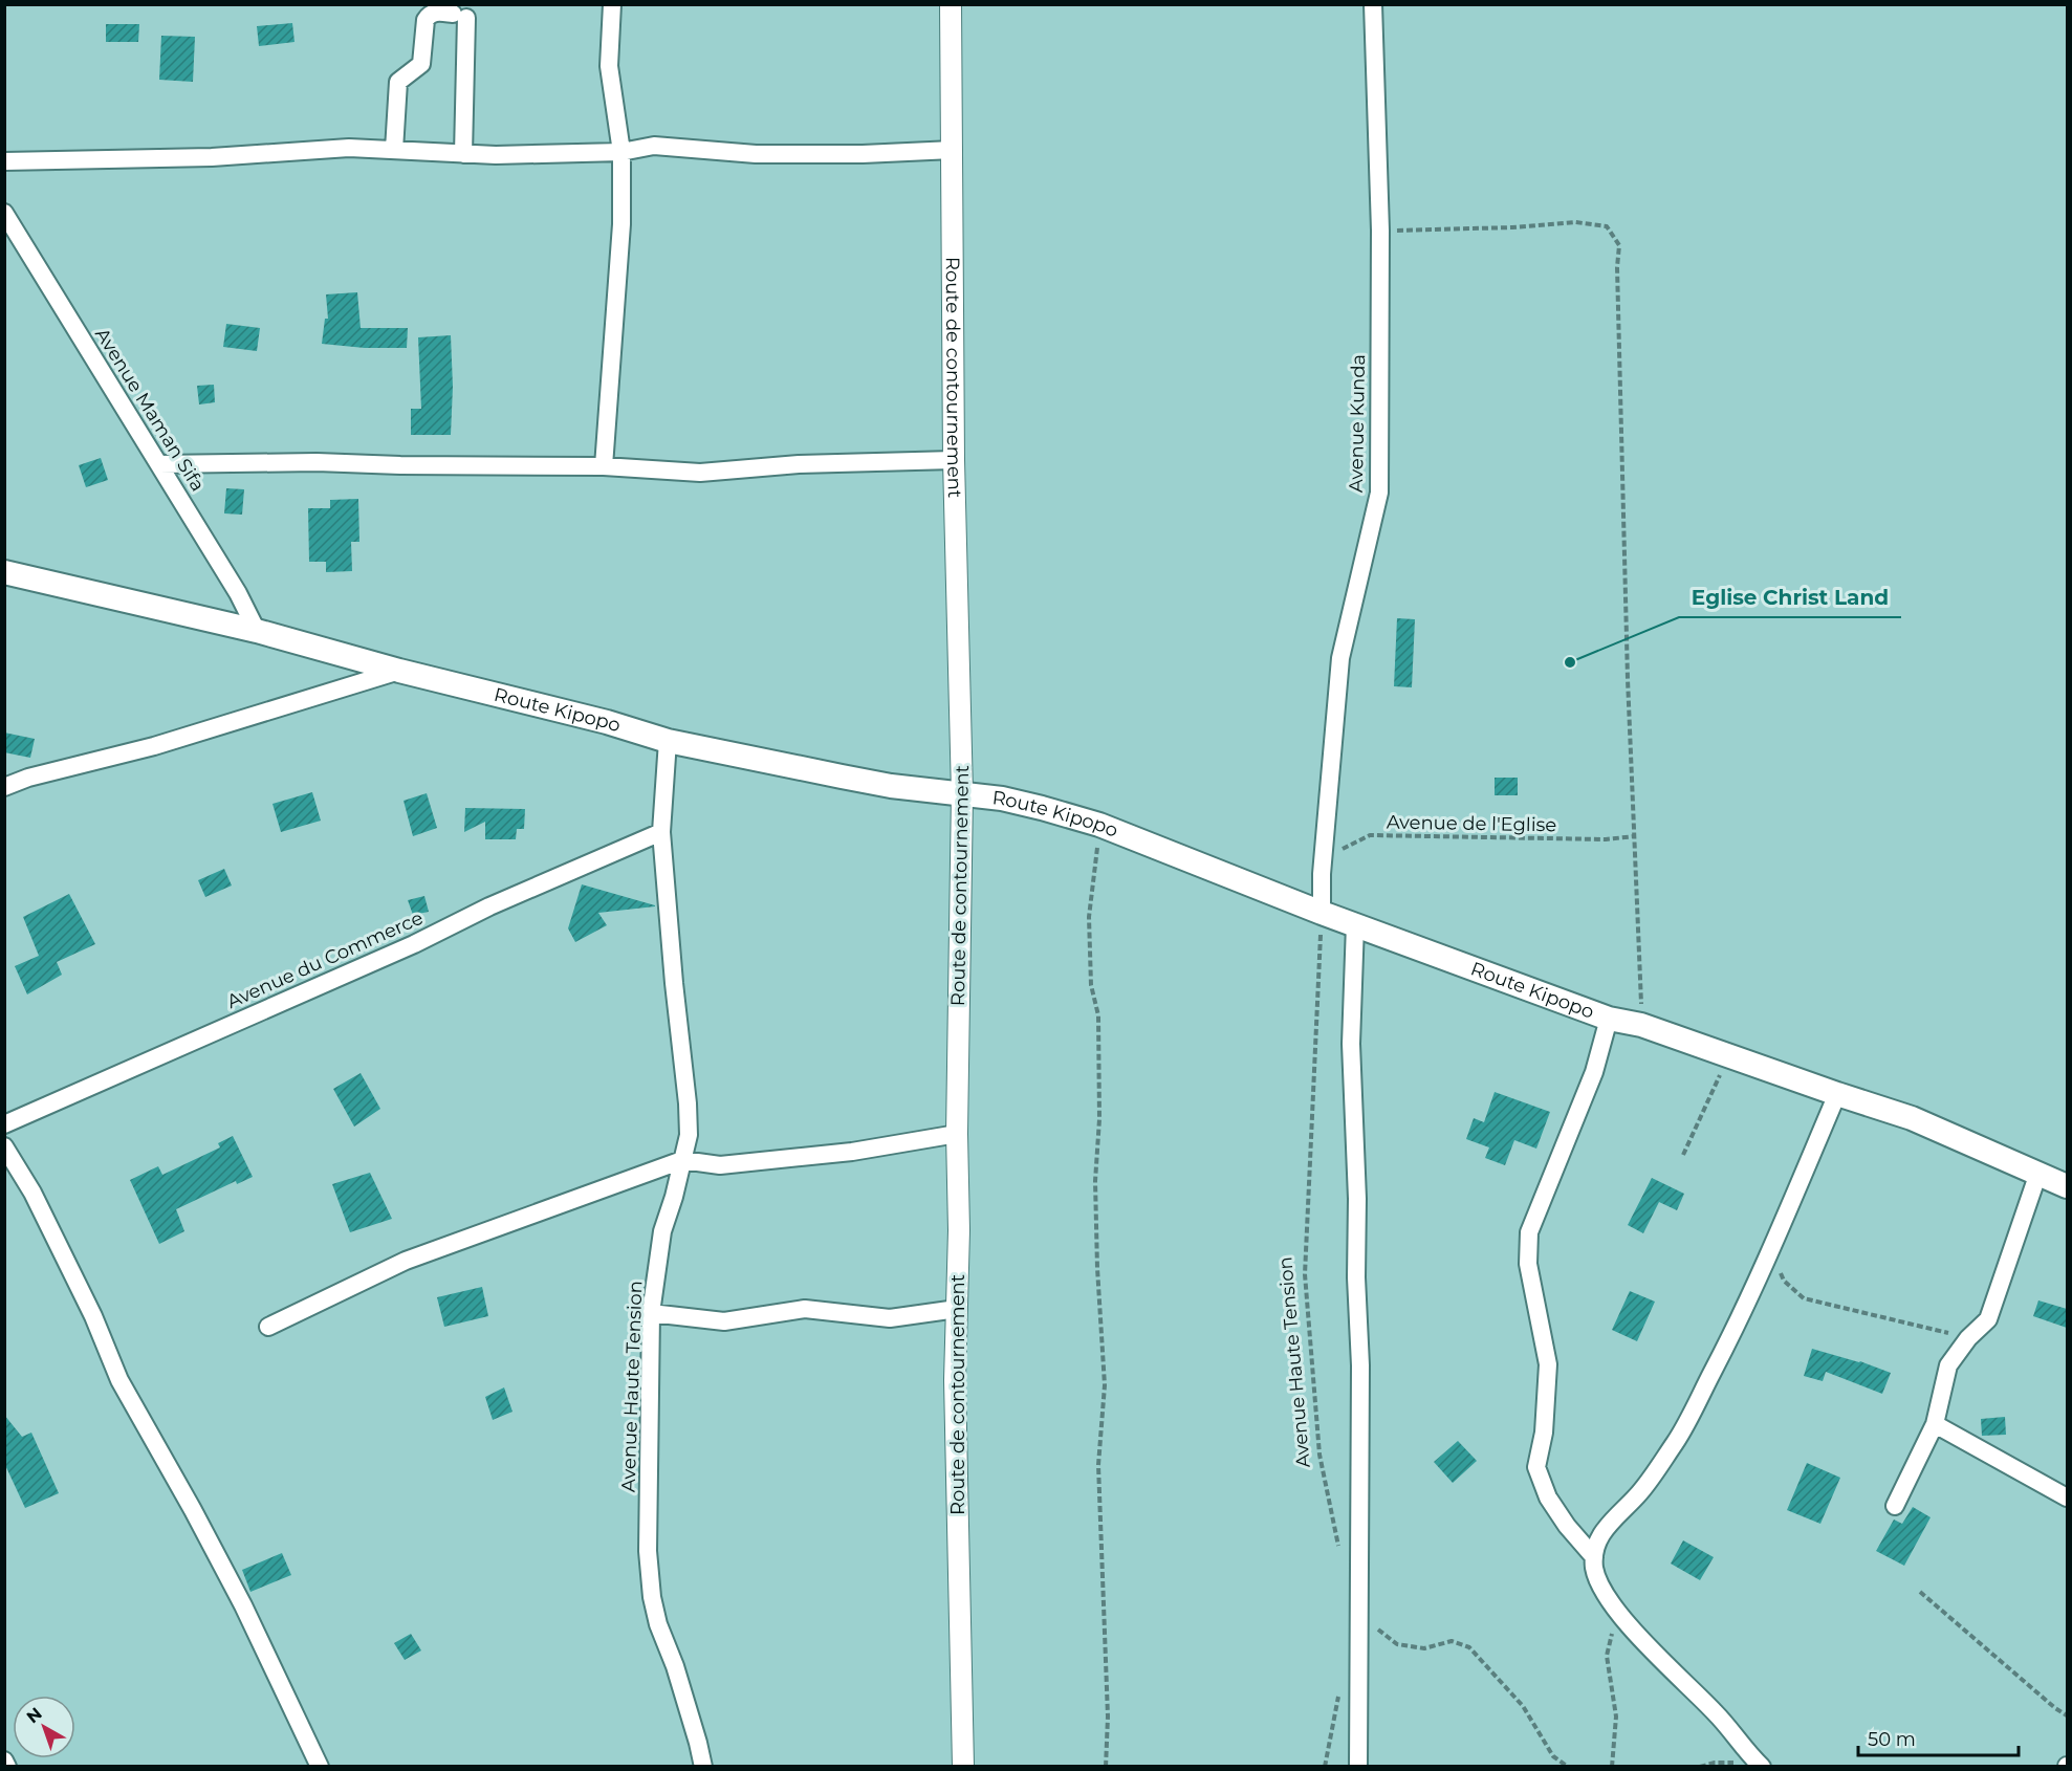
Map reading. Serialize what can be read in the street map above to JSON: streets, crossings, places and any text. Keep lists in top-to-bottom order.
{
  "streets": {
    "main road": ["Route Kipopo"],
    "street": [
      "Route de contournement",
      "Avenue Maman Sifa",
      "Avenue Kunda",
      "Avenue du Commerce",
      "Avenue Haute Tension"
    ],
    "path": ["Avenue de l'Eglise"]
  },
  "crossings": [
    ["Route de contournement", "Route Kipopo"],
    ["Avenue Maman Sifa", "Route Kipopo"],
    ["Avenue Kunda", "Route Kipopo"],
    ["Avenue Kunda", "Avenue de l'Eglise"],
    ["Avenue Kunda", "Avenue Haute Tension"],
    ["Route Kipopo", "Avenue Haute Tension"],
    ["Avenue du Commerce", "Avenue Haute Tension"]
  ],
  "places": ["Eglise Christ Land"],
  "scale_bar": "50 m",
  "north": "top left"
}
